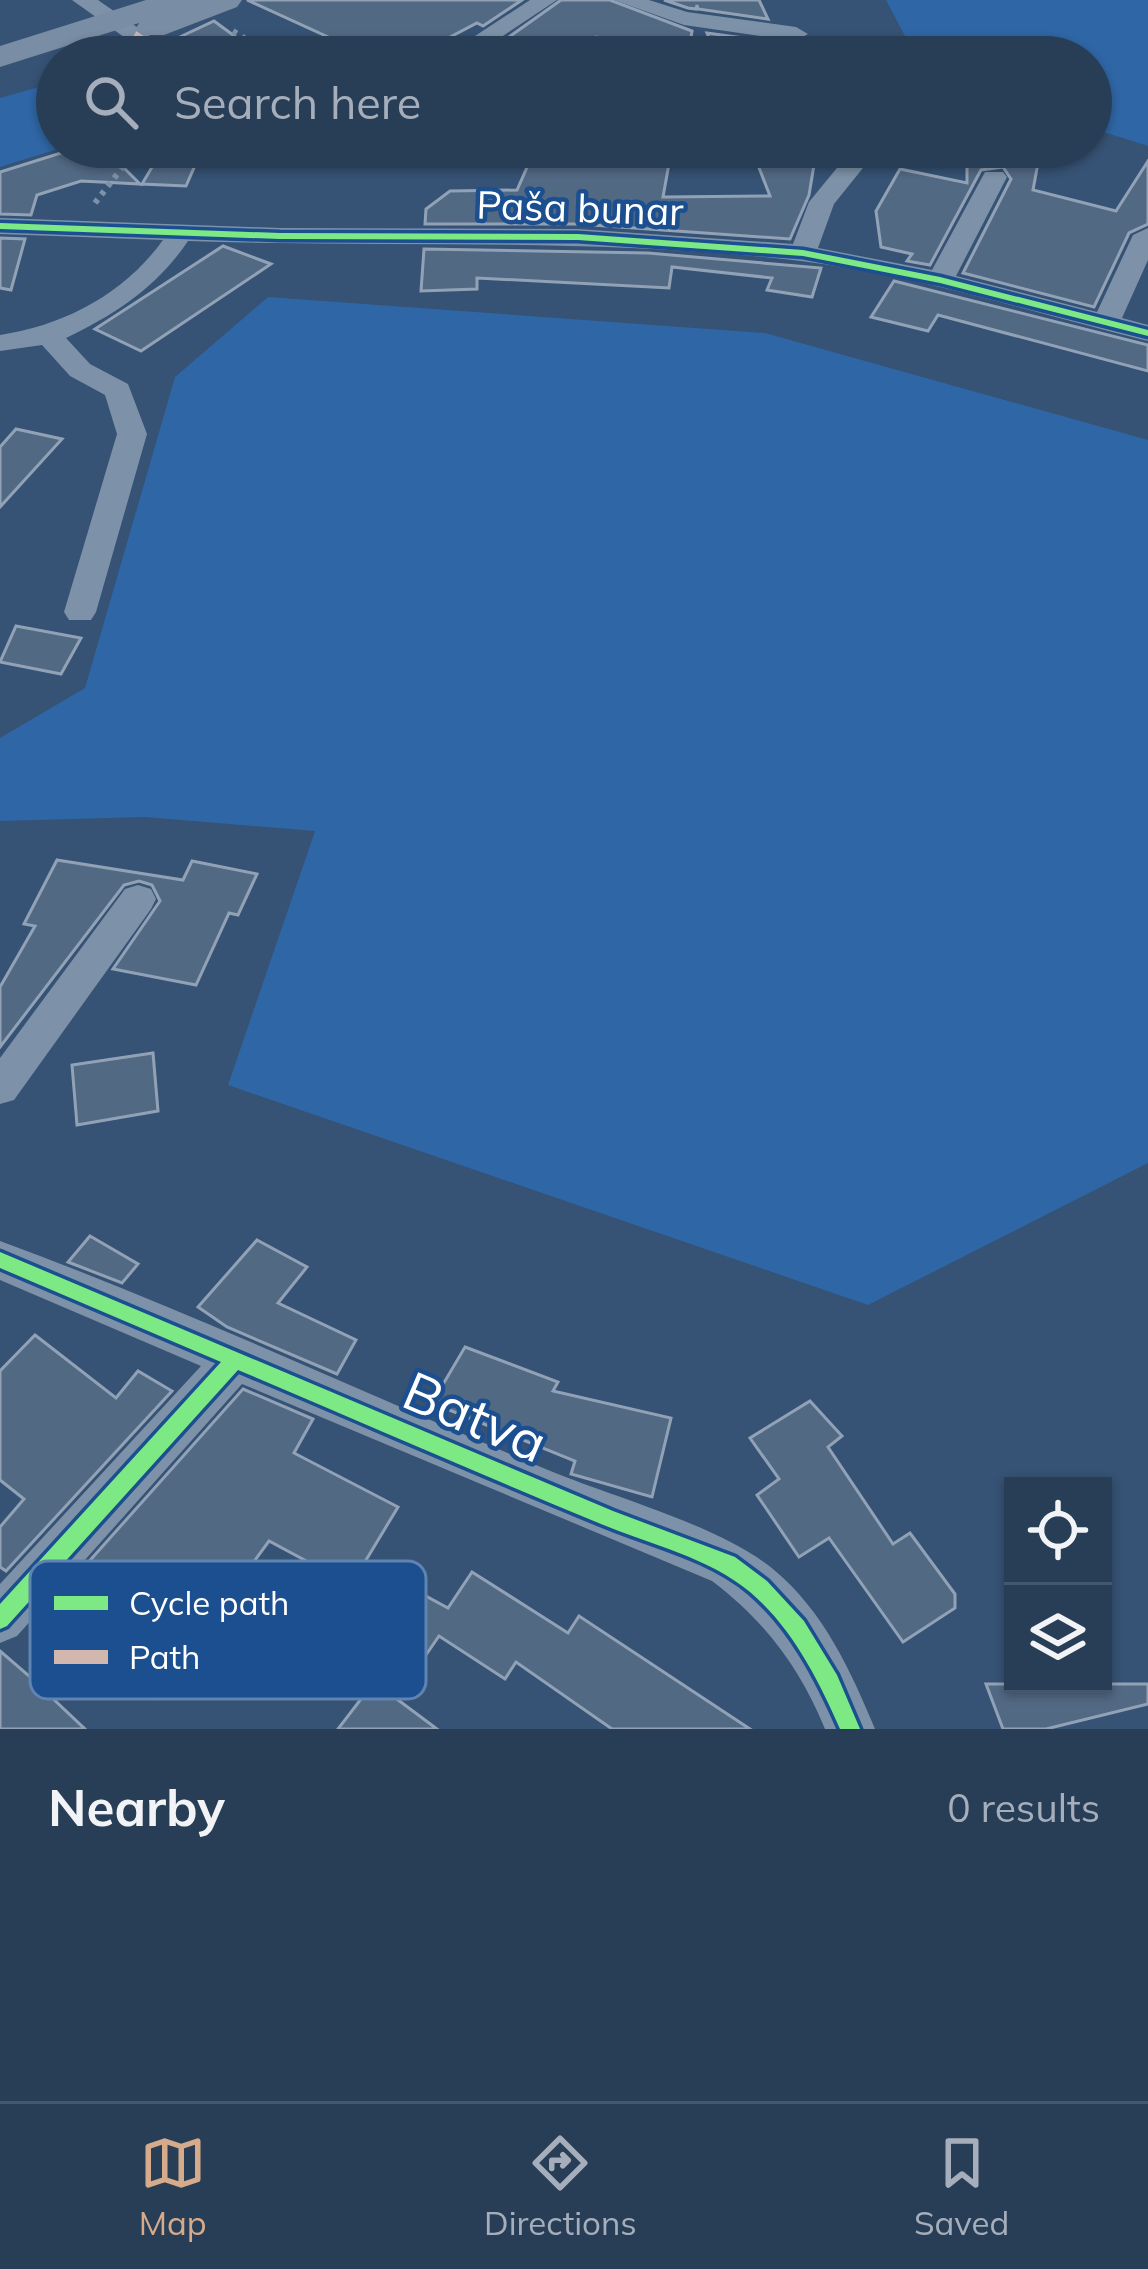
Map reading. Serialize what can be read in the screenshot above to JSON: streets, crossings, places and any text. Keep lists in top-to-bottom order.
{
  "streets": {
    "street": ["Paša bunar", "Batva"]
  },
  "legend": ["Cycle path", "Path"],
  "page": {
    "search": "Search here",
    "heading": ["Nearby", "0 results"],
    "nav": ["Map", "Directions", "Saved"]
  }
}
